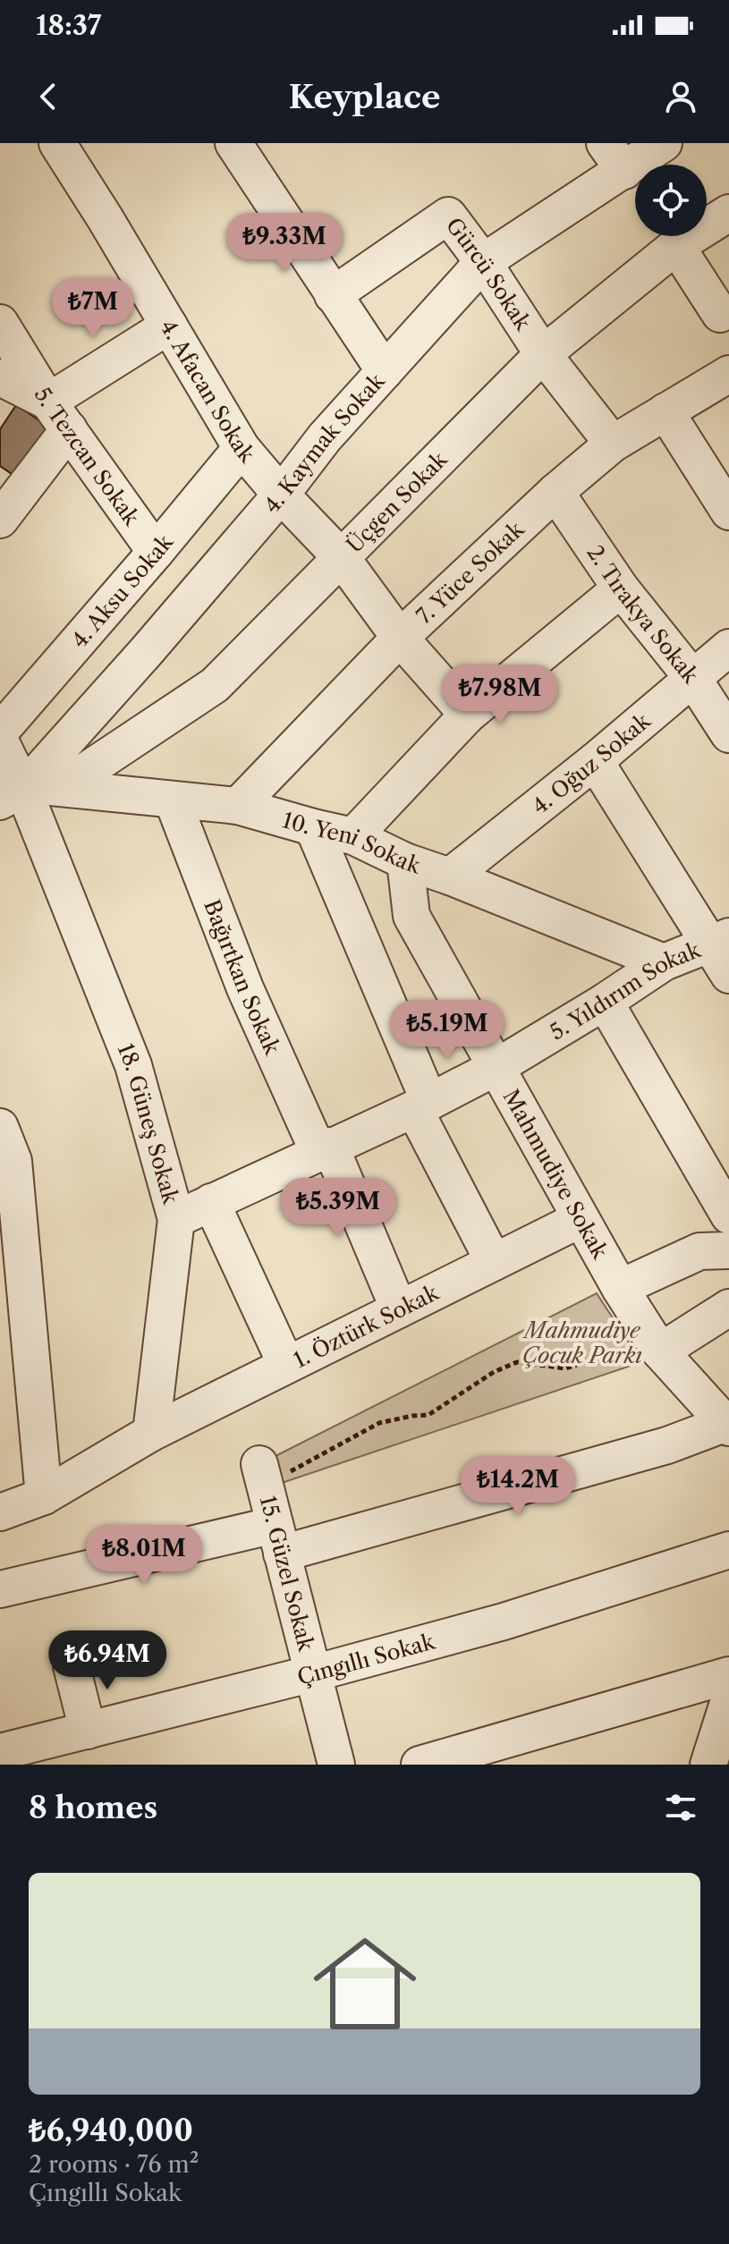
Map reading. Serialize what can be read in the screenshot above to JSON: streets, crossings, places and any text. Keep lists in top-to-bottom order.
{
  "streets": {
    "street": [
      "Gürcü Sokak",
      "4. Afacan Sokak",
      "4. Kaymak Sokak",
      "5. Tezcan Sokak",
      "Üçgen Sokak",
      "7. Yüce Sokak",
      "4. Aksu Sokak",
      "2. Tırakya Sokak",
      "4. Oğuz Sokak",
      "10. Yeni Sokak",
      "Bağırtkan Sokak",
      "5. Yıldırım Sokak",
      "18. Güneş Sokak",
      "Mahmudiye Sokak",
      "1. Öztürk Sokak",
      "15. Güzel Sokak",
      "Çıngıllı Sokak"
    ]
  },
  "crossings": [
    ["Gürcü Sokak", "4. Kaymak Sokak"],
    ["Gürcü Sokak", "Üçgen Sokak"],
    ["Gürcü Sokak", "7. Yüce Sokak"],
    ["4. Afacan Sokak", "4. Kaymak Sokak"],
    ["4. Afacan Sokak", "Üçgen Sokak"],
    ["4. Afacan Sokak", "7. Yüce Sokak"],
    ["4. Afacan Sokak", "4. Aksu Sokak"],
    ["4. Kaymak Sokak", "10. Yeni Sokak"],
    ["4. Kaymak Sokak", "18. Güneş Sokak"],
    ["5. Tezcan Sokak", "4. Aksu Sokak"],
    ["Üçgen Sokak", "10. Yeni Sokak"],
    ["7. Yüce Sokak", "2. Tırakya Sokak"],
    ["7. Yüce Sokak", "10. Yeni Sokak"],
    ["2. Tırakya Sokak", "4. Oğuz Sokak"],
    ["4. Oğuz Sokak", "10. Yeni Sokak"],
    ["10. Yeni Sokak", "Bağırtkan Sokak"],
    ["10. Yeni Sokak", "5. Yıldırım Sokak"],
    ["10. Yeni Sokak", "18. Güneş Sokak"],
    ["10. Yeni Sokak", "Mahmudiye Sokak"],
    ["Bağırtkan Sokak", "5. Yıldırım Sokak"],
    ["Bağırtkan Sokak", "1. Öztürk Sokak"],
    ["5. Yıldırım Sokak", "18. Güneş Sokak"],
    ["5. Yıldırım Sokak", "Mahmudiye Sokak"],
    ["18. Güneş Sokak", "1. Öztürk Sokak"],
    ["Mahmudiye Sokak", "1. Öztürk Sokak"],
    ["15. Güzel Sokak", "Çıngıllı Sokak"]
  ],
  "parks": ["Mahmudiye Çocuk Parkı"],
  "page": {
    "status": "18:37",
    "header": "Keyplace",
    "price": [
      "₺9.33M",
      "₺7M",
      "₺7.98M",
      "₺5.19M",
      "₺5.39M",
      "₺14.2M",
      "₺8.01M",
      "₺6.94M"
    ],
    "heading": "8 homes",
    "list": [
      {
        "name": "₺6,940,000",
        "note": "2 rooms · 76 m² · Çıngıllı Sokak"
      }
    ]
  }
}
